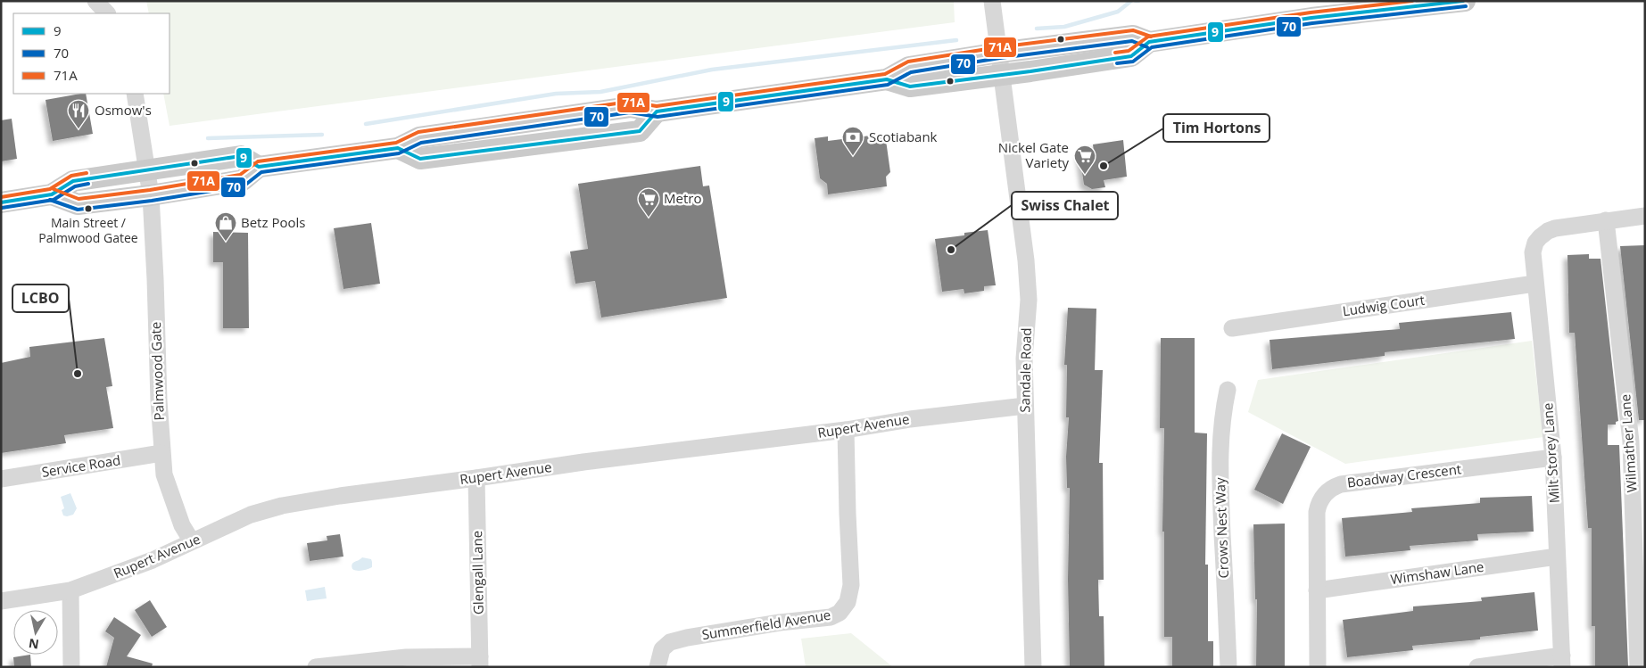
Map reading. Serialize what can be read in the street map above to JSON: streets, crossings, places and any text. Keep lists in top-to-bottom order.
{
  "streets": {
    "street": [
      "Ludwig Court",
      "Sandale Road",
      "Palmwood Gate",
      "Rupert Avenue",
      "Wilmather Lane",
      "Milt Storey Lane",
      "Service Road",
      "Boadway Crescent",
      "Crows Nest Way",
      "Glengall Lane",
      "Wimshaw Lane",
      "Summerfield Avenue"
    ]
  },
  "crossings": [
    ["Ludwig Court", "Milt Storey Lane"],
    ["Sandale Road", "Rupert Avenue"],
    ["Palmwood Gate", "Rupert Avenue"],
    ["Palmwood Gate", "Service Road"],
    ["Rupert Avenue", "Glengall Lane"],
    ["Rupert Avenue", "Summerfield Avenue"],
    ["Wilmather Lane", "Milt Storey Lane"],
    ["Milt Storey Lane", "Boadway Crescent"],
    ["Milt Storey Lane", "Wimshaw Lane"],
    ["Boadway Crescent", "Wimshaw Lane"]
  ],
  "places": {
    "restaurant": ["Osmow's"],
    "bank": ["Scotiabank"],
    "other": [
      "Tim Hortons",
      "Main Street / Palmwood Gatee",
      "Swiss Chalet",
      "LCBO"
    ],
    "supermarket": ["Nickel Gate Variety", "Metro"],
    "shop": ["Betz Pools"]
  },
  "lines": ["transit line 9", "transit line 71A", "transit line 70"],
  "legend": ["9", "70", "71A"],
  "north": "bottom"
}
